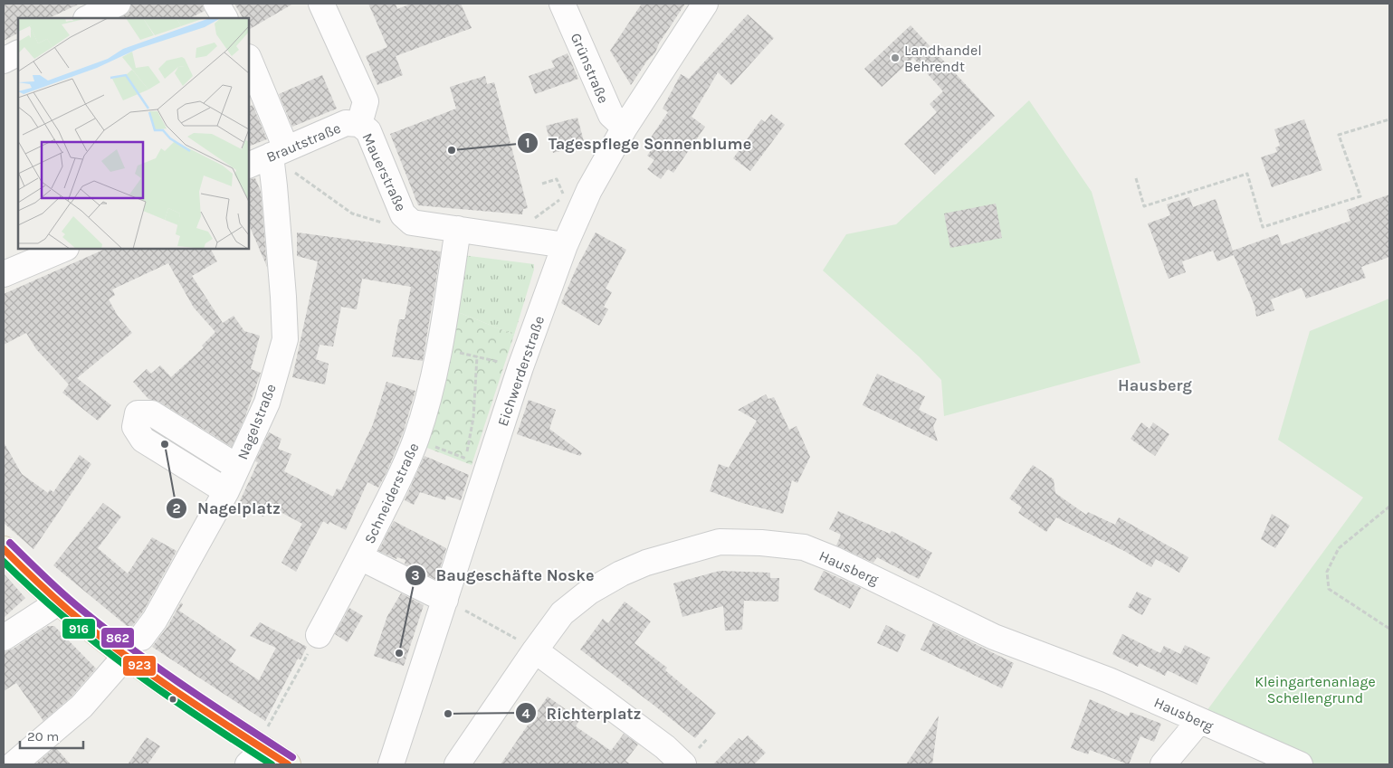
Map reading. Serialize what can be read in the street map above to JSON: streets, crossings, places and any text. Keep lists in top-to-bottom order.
{
  "streets": {
    "street": [
      "Grünstraße",
      "Brautstraße",
      "Mauerstraße",
      "Eichwerderstraße",
      "Nagelstraße",
      "Schneiderstraße",
      "Hausberg"
    ]
  },
  "crossings": [
    ["Grünstraße", "Eichwerderstraße"],
    ["Brautstraße", "Mauerstraße"],
    ["Brautstraße", "Nagelstraße"],
    ["Mauerstraße", "Eichwerderstraße"],
    ["Mauerstraße", "Schneiderstraße"]
  ],
  "districts": ["Hausberg"],
  "parks": ["Kleingartenanlage Schellengrund"],
  "places": [
    "Landhandel Behrendt",
    "Tagespflege Sonnenblume",
    "Nagelplatz",
    "Baugeschäfte Noske",
    "Richterplatz"
  ],
  "lines": ["transit line 862", "transit line 923", "transit line 916"],
  "scale_bar": "20 m"
}
